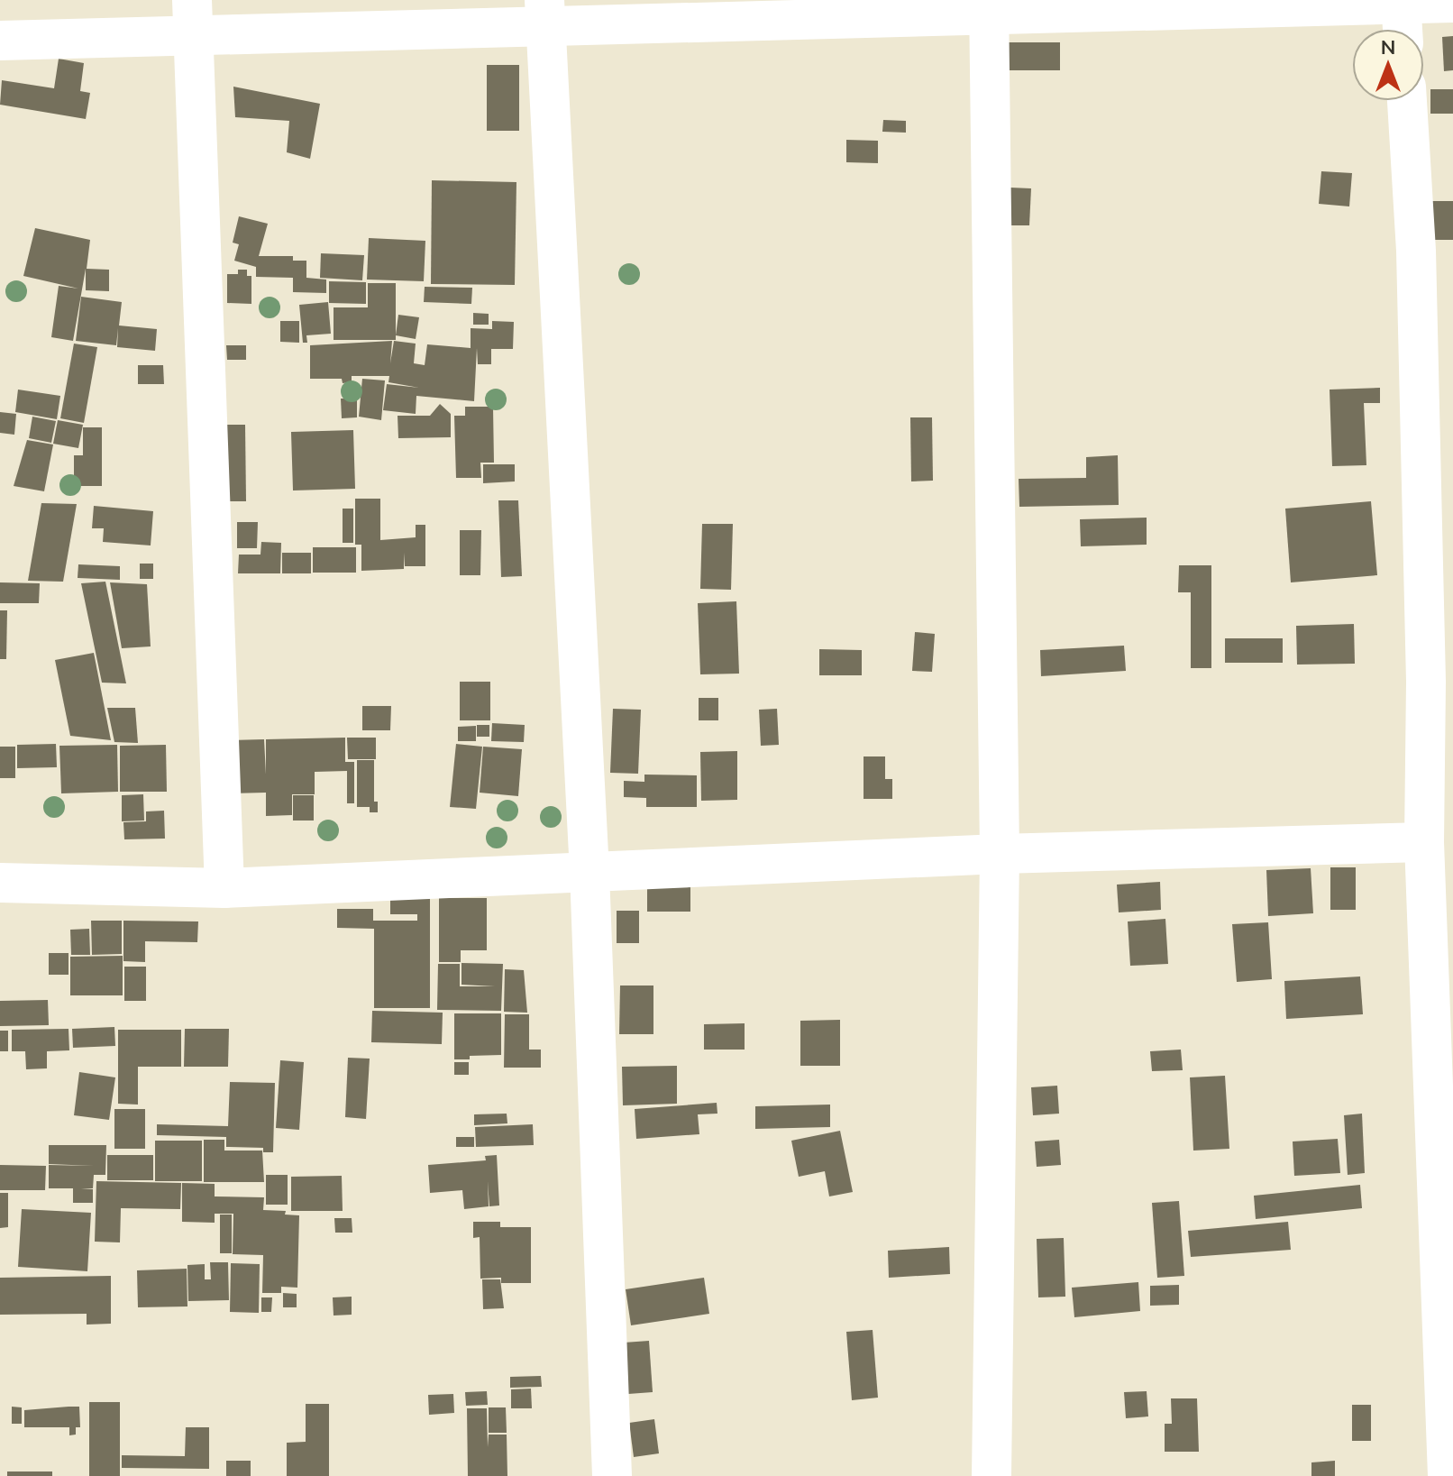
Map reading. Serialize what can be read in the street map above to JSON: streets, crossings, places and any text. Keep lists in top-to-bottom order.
{
  "north": "top"
}
